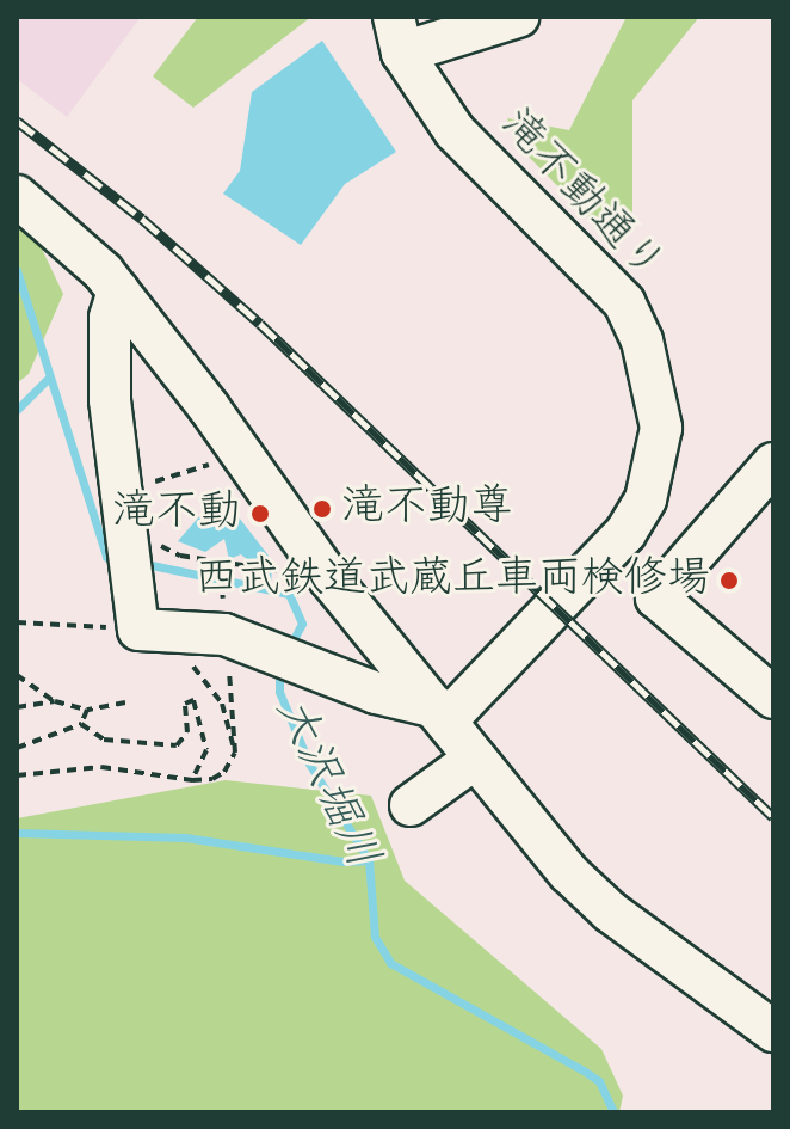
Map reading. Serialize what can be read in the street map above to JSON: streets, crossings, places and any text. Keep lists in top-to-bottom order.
{
  "streets": {
    "street": ["滝不動通り"]
  },
  "water": ["大沢堀川"],
  "places": ["滝不動尊", "滝不動", "西武鉄道武蔵丘車両検修場"]
}
